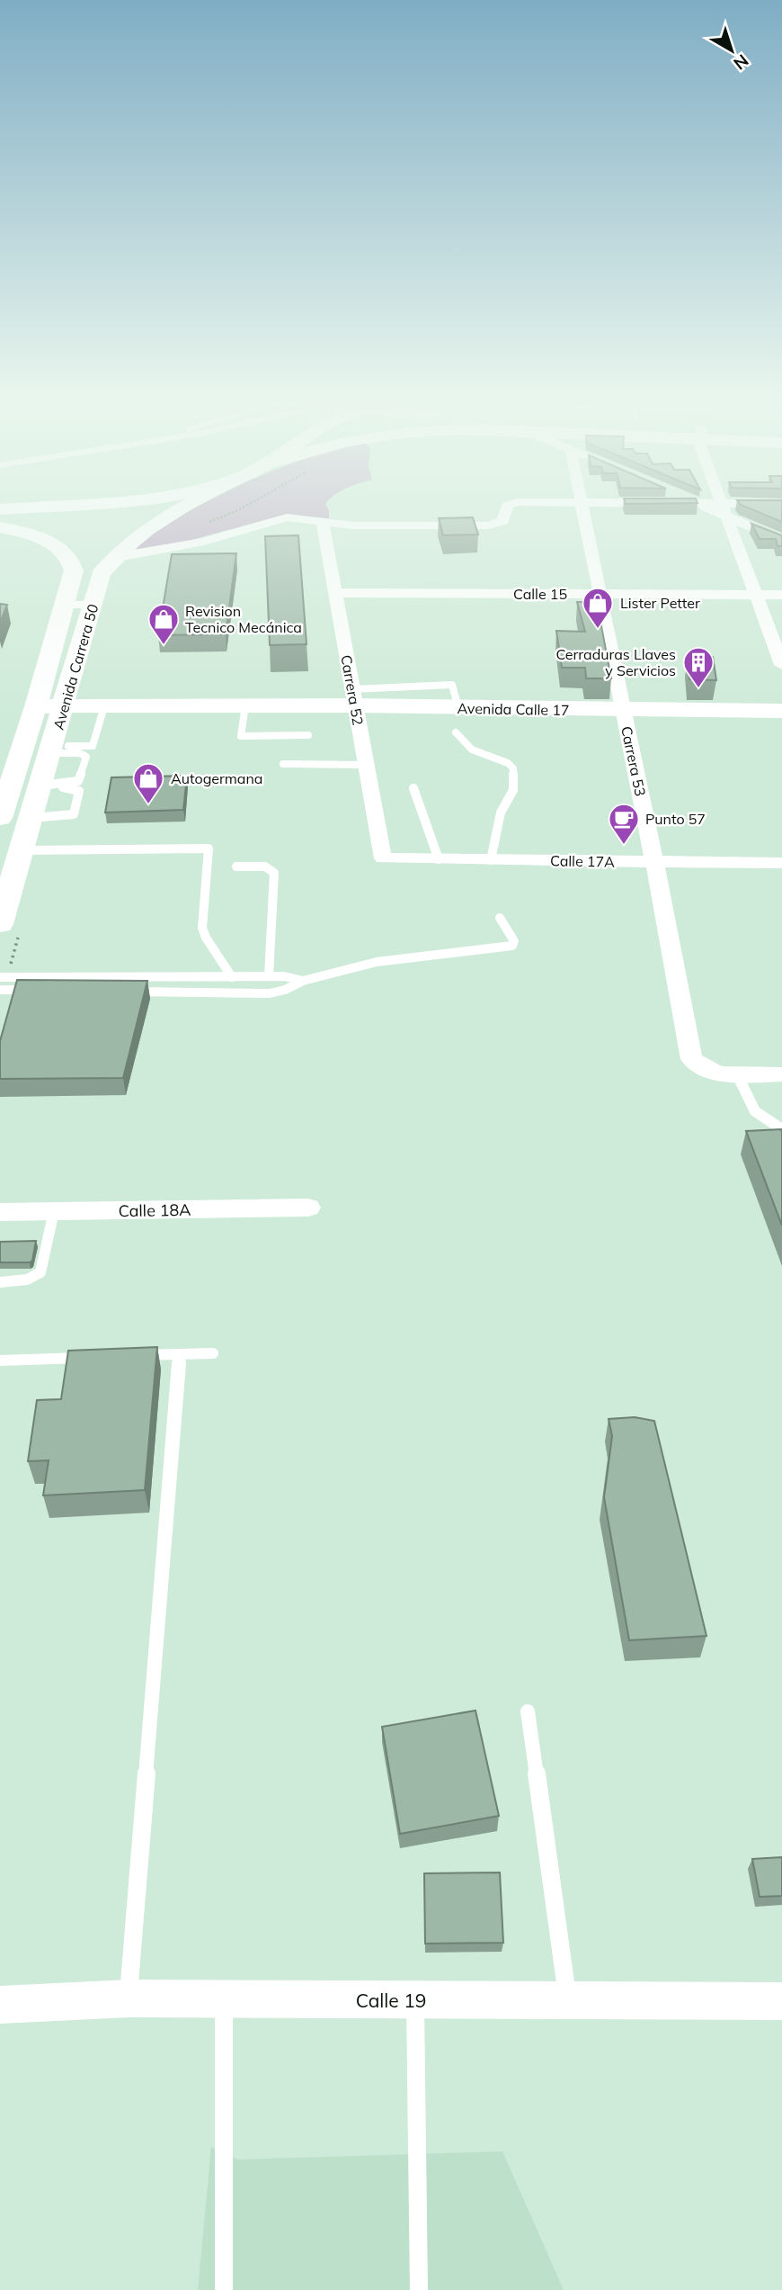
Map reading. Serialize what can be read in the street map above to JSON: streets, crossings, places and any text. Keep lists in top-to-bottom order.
{
  "streets": {
    "main road": ["Avenida Carrera 50", "Avenida Calle 17"],
    "street": [
      "Calle 15",
      "Carrera 52",
      "Carrera 53",
      "Calle 17A",
      "Calle 18A",
      "Calle 19"
    ]
  },
  "crossings": [
    ["Calle 15", "Carrera 52"],
    ["Calle 15", "Carrera 53"],
    ["Avenida Carrera 50", "Avenida Calle 17"],
    ["Carrera 52", "Avenida Calle 17"],
    ["Carrera 52", "Calle 17A"],
    ["Avenida Calle 17", "Carrera 53"],
    ["Carrera 53", "Calle 17A"]
  ],
  "places": {
    "shop": ["Lister Petter", "Revision Tecnico Mecánica", "Autogermana"],
    "building": ["Cerraduras Llaves y Servicios"],
    "cafe": ["Punto 57"]
  },
  "north": "bottom right"
}
